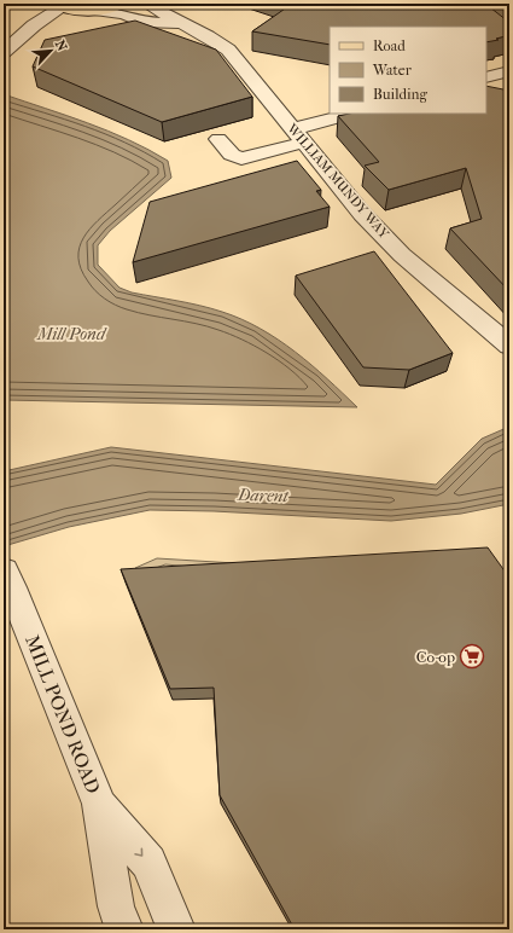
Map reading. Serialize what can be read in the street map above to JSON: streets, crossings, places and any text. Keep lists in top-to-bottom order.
{
  "streets": {
    "street": ["WILLIAM MUNDY WAY", "MILL POND ROAD"]
  },
  "water": ["Mill Pond", "Darent"],
  "places": {
    "supermarket": ["Co-op"]
  },
  "legend": ["Road", "Water", "Building"],
  "north": "top right"
}
